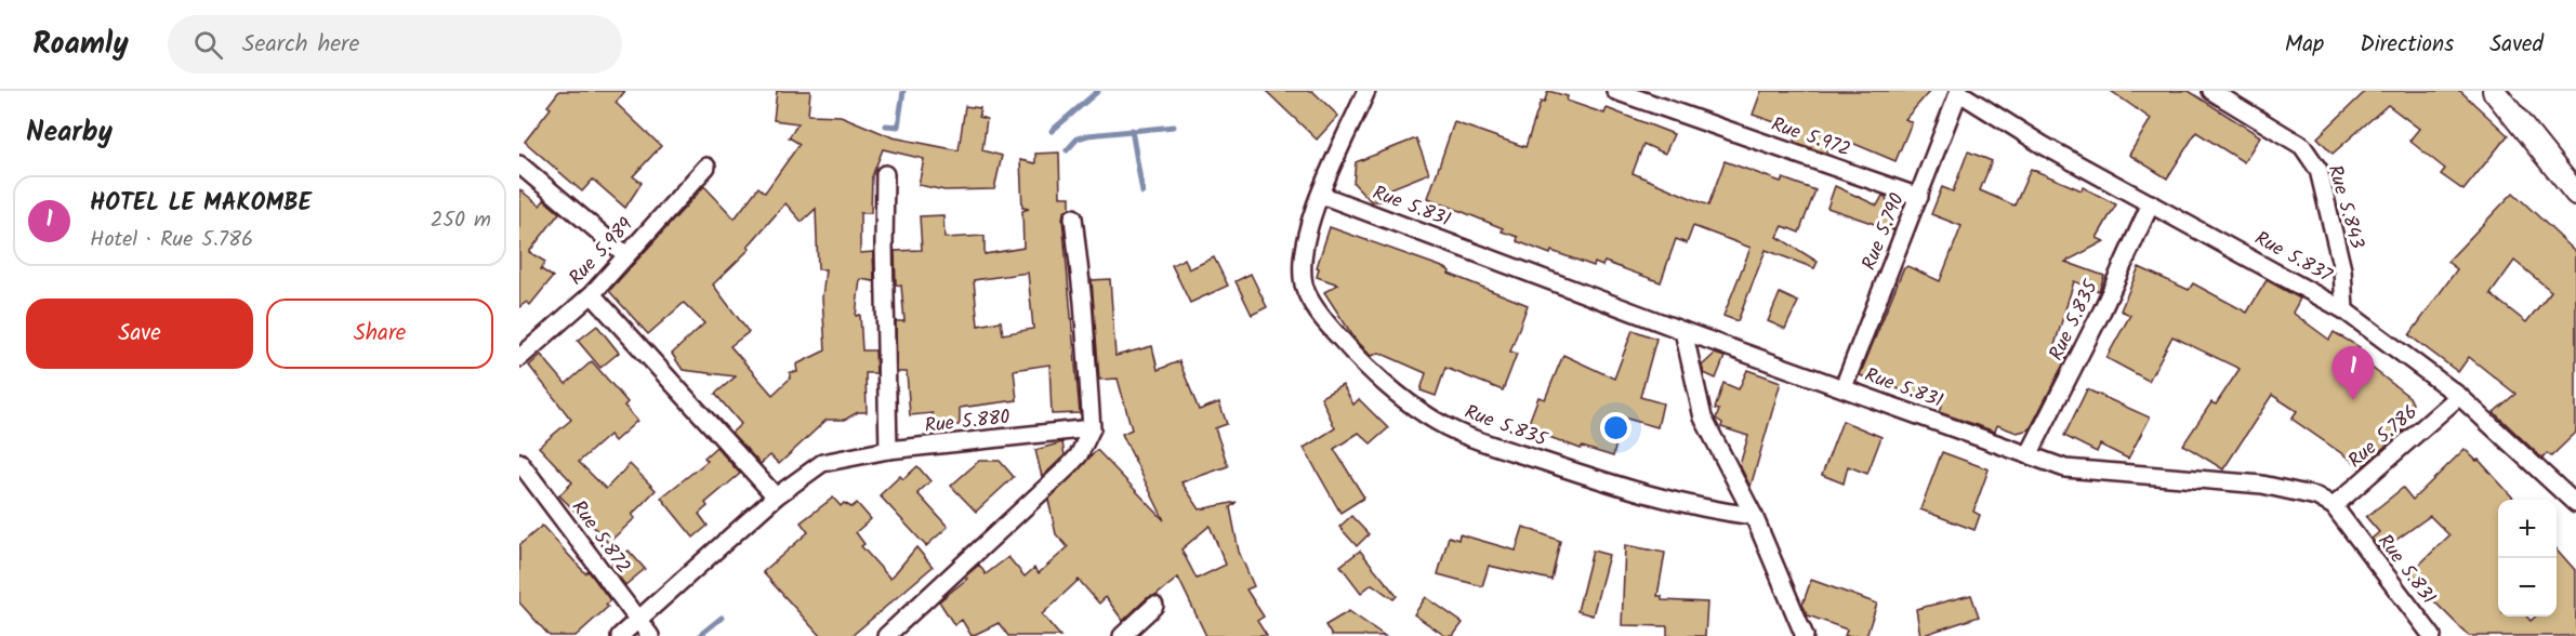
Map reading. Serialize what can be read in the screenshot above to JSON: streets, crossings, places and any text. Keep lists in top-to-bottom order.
{
  "streets": {
    "street": [
      "Rue 5.972",
      "Rue 5.831",
      "Rue 5.843",
      "Rue 5.790",
      "Rue 5.989",
      "Rue 5.837",
      "Rue 5.835",
      "Rue 5.880",
      "Rue 5.786",
      "Rue 5.872"
    ]
  },
  "crossings": [
    ["Rue 5.972", "Rue 5.790"],
    ["Rue 5.831", "Rue 5.790"],
    ["Rue 5.831", "Rue 5.835"],
    ["Rue 5.831", "Rue 5.786"],
    ["Rue 5.843", "Rue 5.837"],
    ["Rue 5.790", "Rue 5.837"],
    ["Rue 5.837", "Rue 5.835"],
    ["Rue 5.837", "Rue 5.786"],
    ["Rue 5.880", "Rue 5.872"]
  ],
  "page": {
    "header": "Roamly",
    "search": "Search here",
    "nav": ["Map", "Directions", "Saved"],
    "heading": "Nearby",
    "list": [
      {
        "mark": "1",
        "name": "HOTEL LE MAKOMBE",
        "note": "Hotel · Rue 5.786",
        "value": "250 m"
      }
    ],
    "buttons": ["Save", "Share"],
    "pins": "1",
    "map_buttons": ["+", "−"]
  }
}
